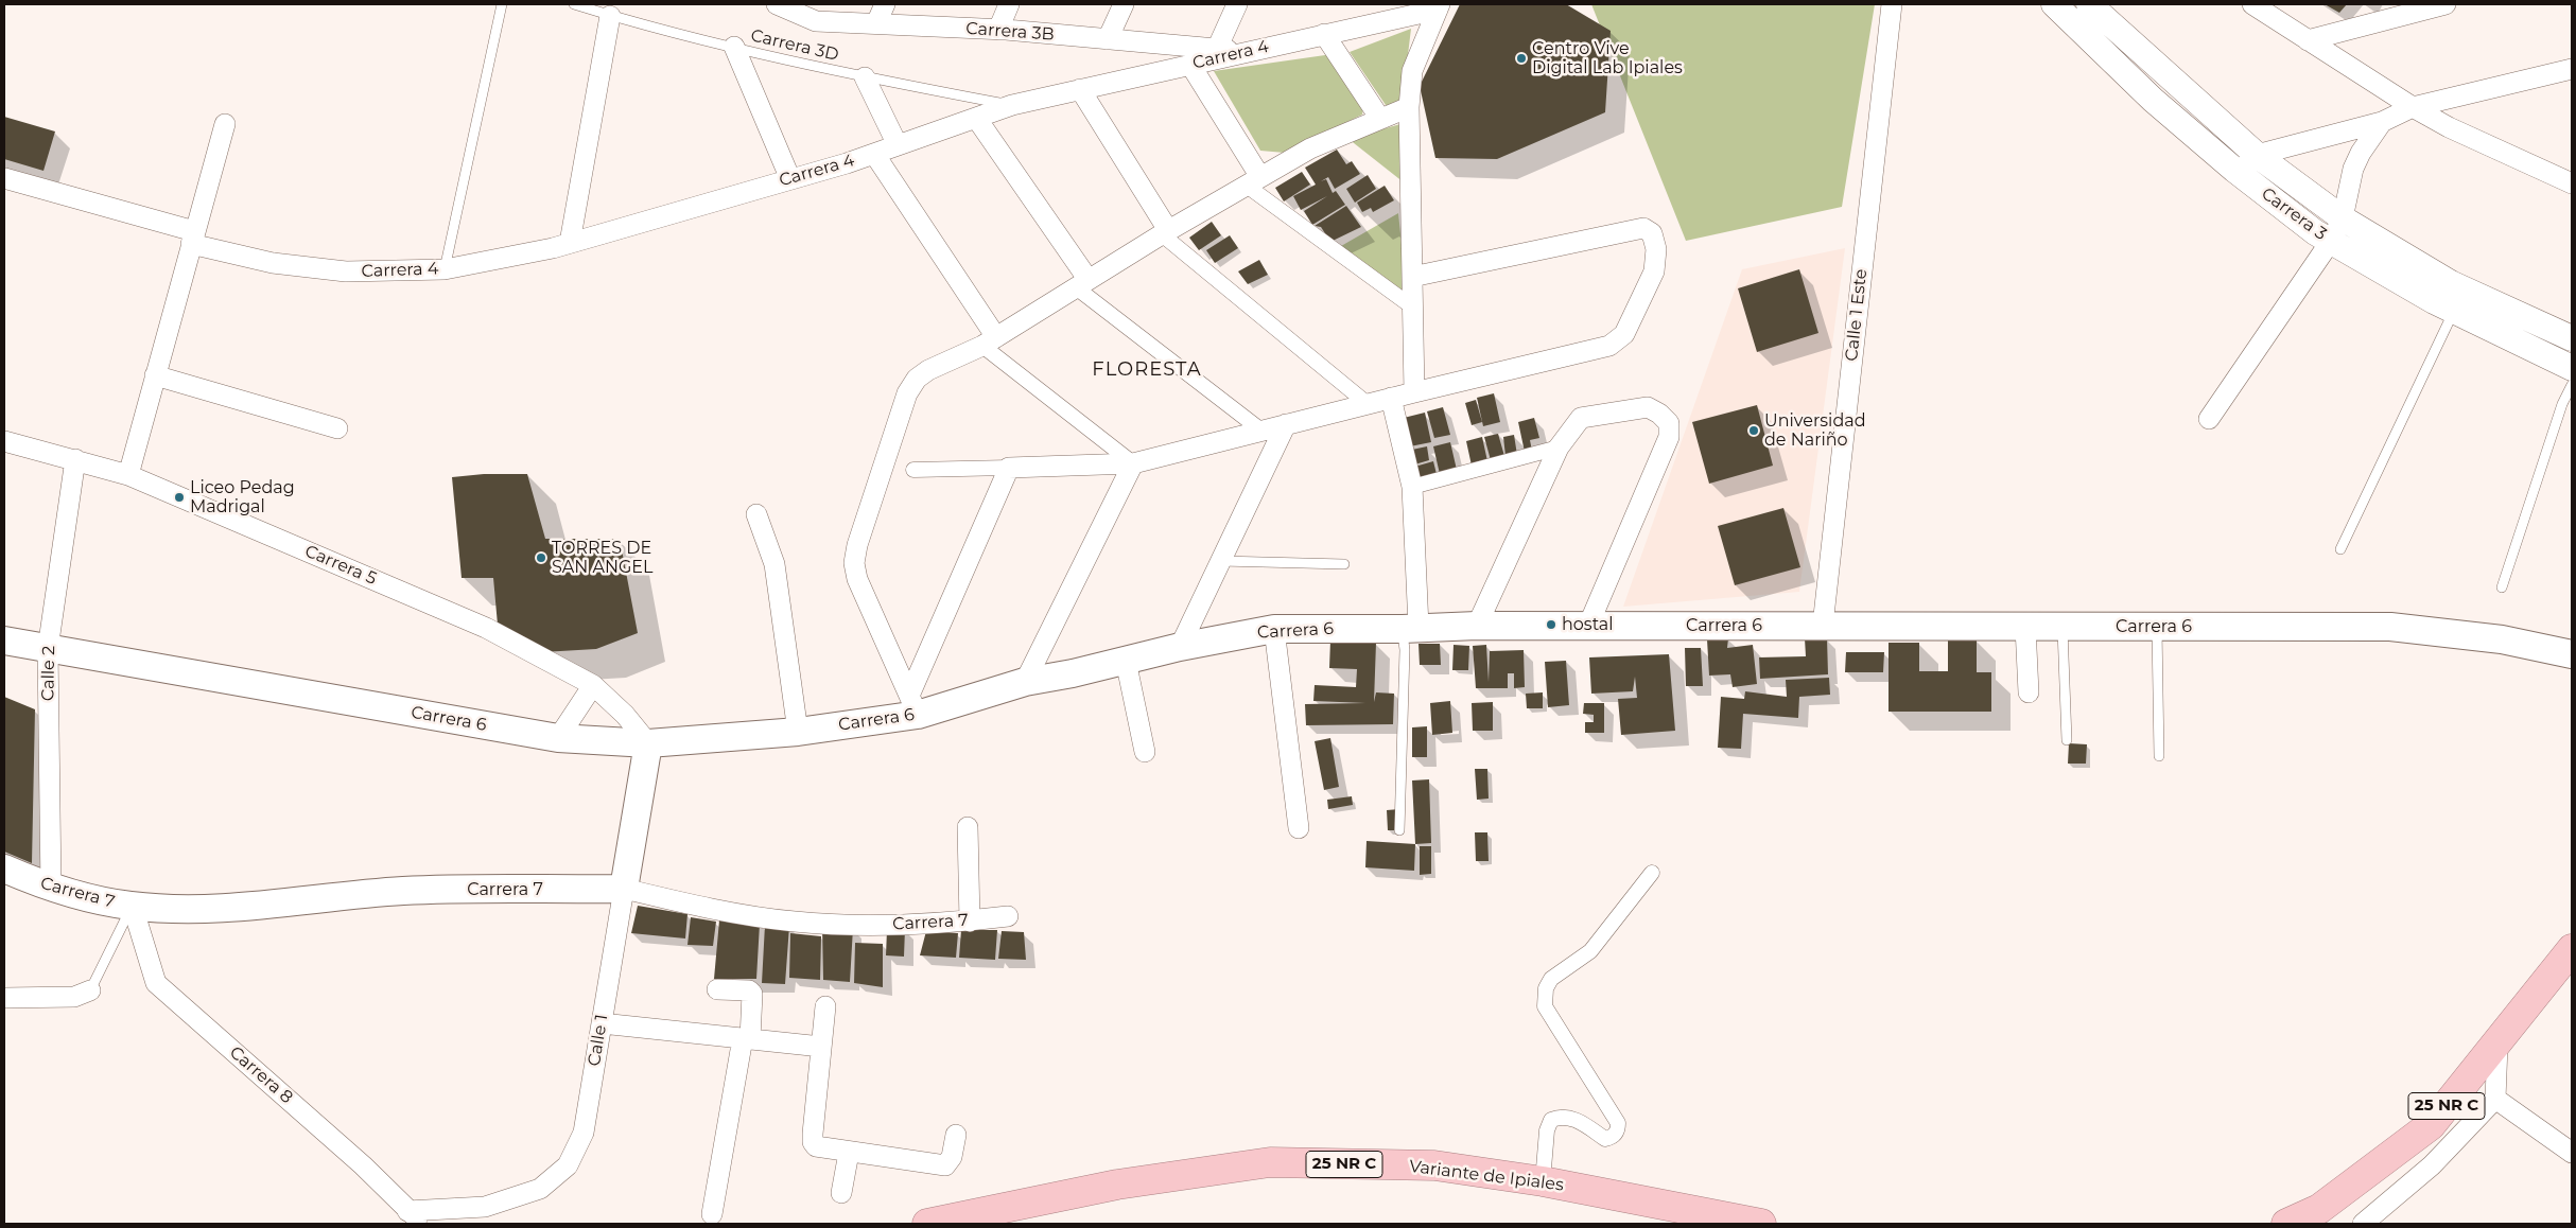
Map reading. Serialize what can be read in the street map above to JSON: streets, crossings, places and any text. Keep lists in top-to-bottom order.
{
  "streets": {
    "highway": ["25 NR C", "Variante de Ipiales"],
    "main road": ["Carrera 6", "Carrera 7", "Calle 1"],
    "street": [
      "Carrera 3B",
      "Carrera 4",
      "Carrera 3",
      "Calle 1 Este",
      "Carrera 5",
      "Calle 2",
      "Carrera 8"
    ],
    "lane": ["Carrera 3D"]
  },
  "crossings": [
    ["Carrera 3B", "Carrera 4"],
    ["Carrera 3D", "Carrera 4"],
    ["Calle 1 Este", "Carrera 6"],
    ["Carrera 5", "Carrera 6"],
    ["Carrera 5", "Calle 2"],
    ["Carrera 5", "Calle 1"],
    ["Carrera 6", "Calle 2"],
    ["Carrera 6", "Calle 1"],
    ["Calle 2", "Carrera 7"],
    ["Carrera 7", "Calle 1"],
    ["Carrera 7", "Carrera 8"],
    ["Calle 1", "Carrera 8"]
  ],
  "districts": ["FLORESTA"],
  "places": [
    "Centro Vive Digital Lab Ipiales",
    "Universidad de Nariño",
    "Liceo Pedag Madrigal",
    "TORRES DE SAN ANGEL",
    "hostal"
  ]
}
